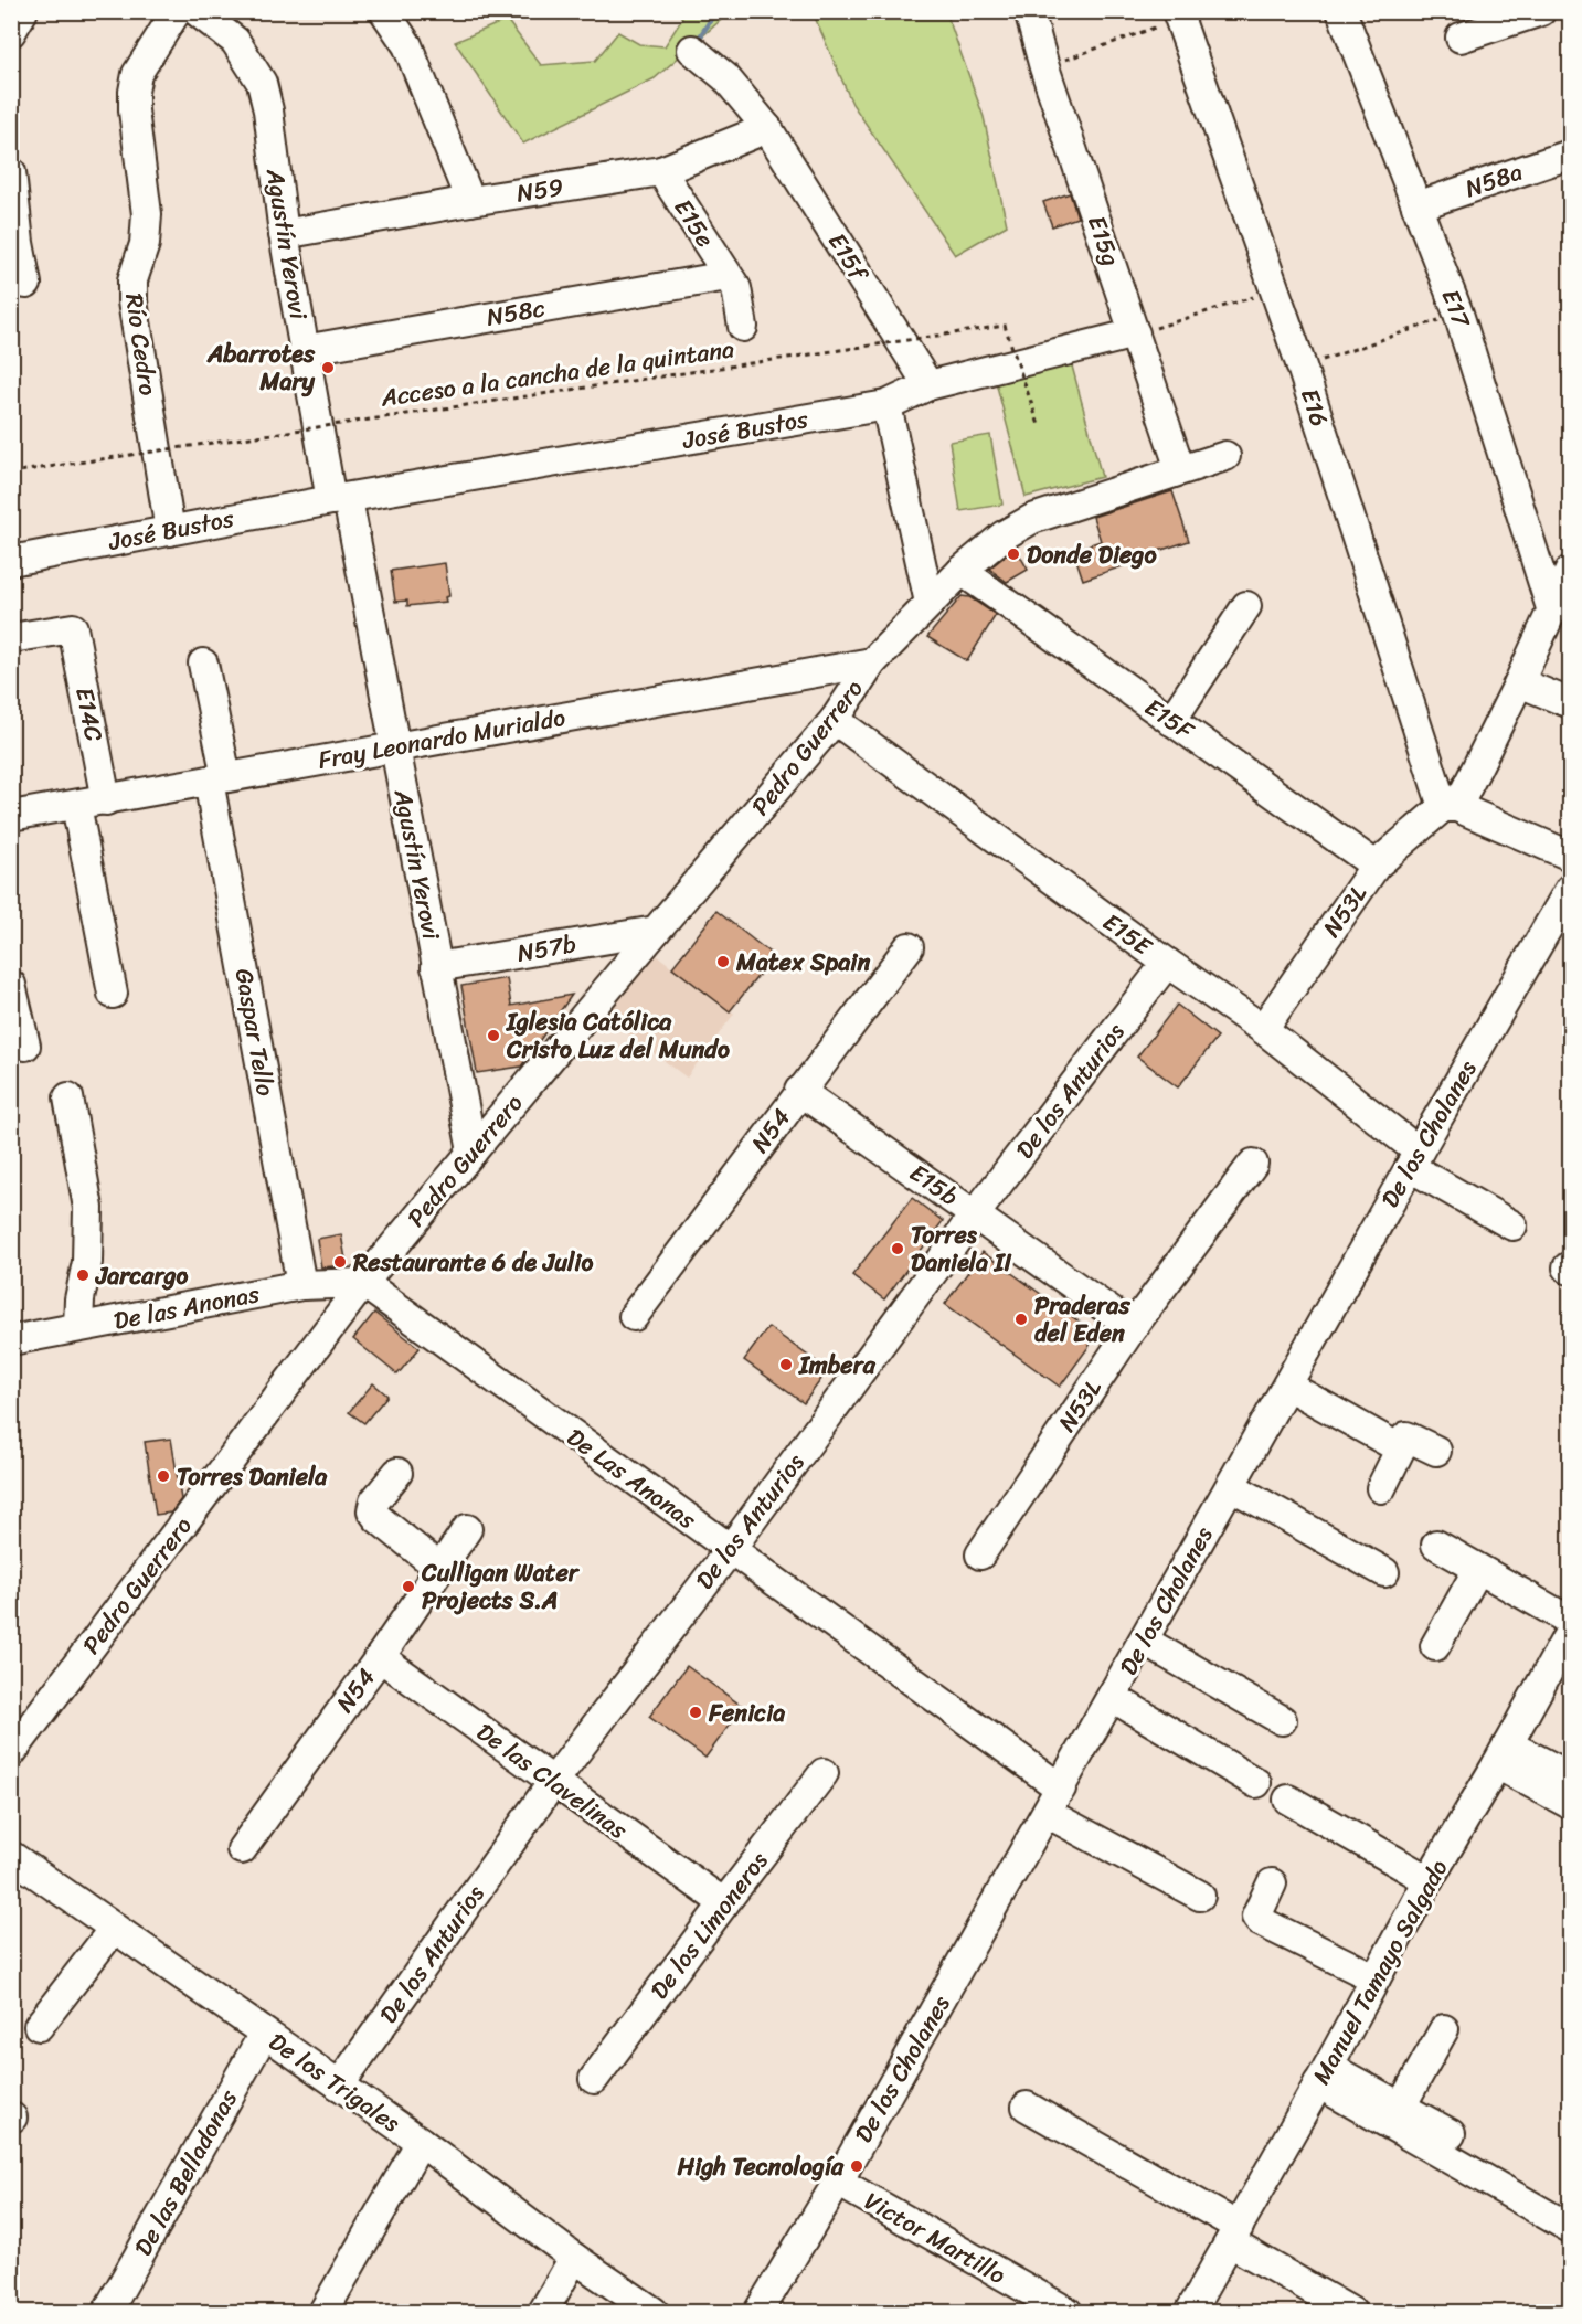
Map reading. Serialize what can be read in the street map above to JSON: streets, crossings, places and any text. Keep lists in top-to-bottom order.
{
  "streets": {
    "street": [
      "N58a",
      "N59",
      "E15e",
      "E15g",
      "Agustín Yerovi",
      "E15f",
      "E17",
      "N58c",
      "Río Cedro",
      "E16",
      "José Bustos",
      "E14C",
      "E15F",
      "Fray Leonardo Murialdo",
      "Pedro Guerrero",
      "N53L",
      "E15E",
      "N57b",
      "Gaspar Tello",
      "De los Anturios",
      "N54",
      "De los Cholanes",
      "E15b",
      "De las Anonas",
      "De Las Anonas",
      "De las Clavelinas",
      "De los Limoneros",
      "Manuel Tamayo Salgado",
      "De los Trigales",
      "De las Belladonas",
      "Victor Martillo"
    ],
    "path": ["Acceso a la cancha de la quintana"]
  },
  "crossings": [
    ["N58a", "E17"],
    ["N59", "E15e"],
    ["N59", "Agustín Yerovi"],
    ["N59", "E15f"],
    ["E15e", "N58c"],
    ["E15g", "José Bustos"],
    ["E15g", "Pedro Guerrero"],
    ["Agustín Yerovi", "N58c"],
    ["Agustín Yerovi", "José Bustos"],
    ["Agustín Yerovi", "Fray Leonardo Murialdo"],
    ["Agustín Yerovi", "Pedro Guerrero"],
    ["Agustín Yerovi", "N57b"],
    ["E15f", "José Bustos"],
    ["Río Cedro", "José Bustos"],
    ["E16", "N53L"],
    ["E14C", "Fray Leonardo Murialdo"],
    ["E15F", "Pedro Guerrero"],
    ["E15F", "N53L"],
    ["Fray Leonardo Murialdo", "Pedro Guerrero"],
    ["Fray Leonardo Murialdo", "Gaspar Tello"],
    ["Pedro Guerrero", "E15E"],
    ["Pedro Guerrero", "N57b"],
    ["Pedro Guerrero", "De las Anonas"],
    ["Pedro Guerrero", "De Las Anonas"],
    ["N53L", "E15E"],
    ["N53L", "E15b"],
    ["E15E", "De los Anturios"],
    ["E15E", "De los Cholanes"],
    ["Gaspar Tello", "De las Anonas"],
    ["De los Anturios", "E15b"],
    ["De los Anturios", "De Las Anonas"],
    ["De los Anturios", "De las Clavelinas"],
    ["De los Anturios", "De los Trigales"],
    ["N54", "E15b"],
    ["N54", "De las Clavelinas"],
    ["De los Cholanes", "De Las Anonas"],
    ["De los Cholanes", "Victor Martillo"],
    ["De las Anonas", "De Las Anonas"],
    ["De las Clavelinas", "De los Limoneros"],
    ["De los Trigales", "De las Belladonas"]
  ],
  "places": [
    "Abarrotes Mary",
    "Donde Diego",
    "Matex Spain",
    "Iglesia Católica Cristo Luz del Mundo",
    "Torres Daniela II",
    "Restaurante 6 de Julio",
    "Jarcargo",
    "Praderas del Eden",
    "Imbera",
    "Torres Daniela",
    "Culligan Water Projects S.A",
    "Fenicia",
    "High Tecnología"
  ]
}
